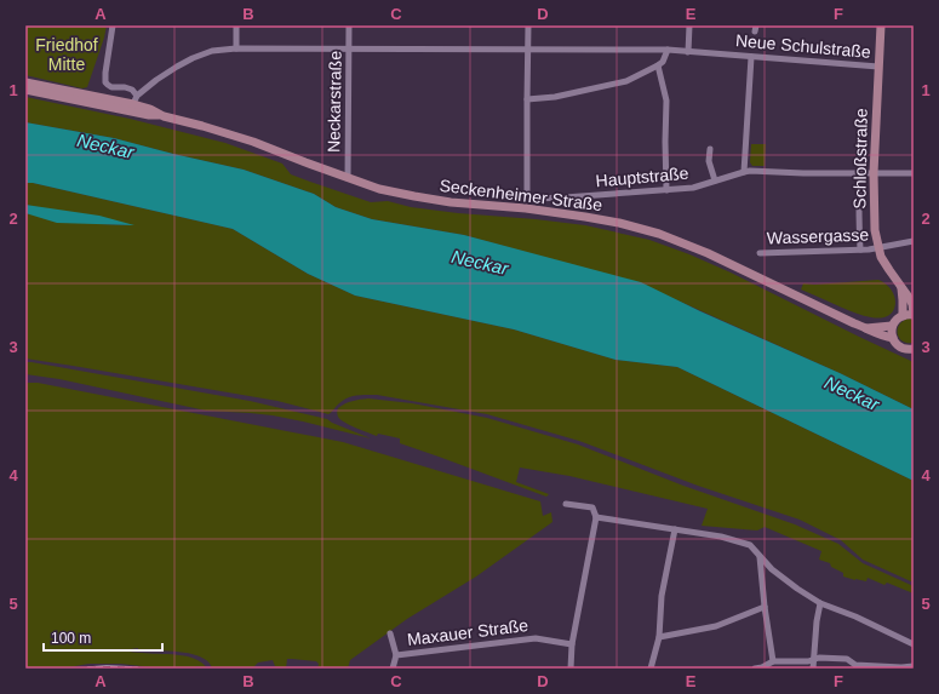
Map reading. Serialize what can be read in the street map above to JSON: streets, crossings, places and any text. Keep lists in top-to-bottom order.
{
  "streets": {
    "main road": ["Schloßstraße", "Seckenheimer Straße"],
    "street": [
      "Neue Schulstraße",
      "Neckarstraße",
      "Hauptstraße",
      "Wassergasse",
      "Maxauer Straße"
    ]
  },
  "crossings": [
    ["Neue Schulstraße", "Neckarstraße"],
    ["Neue Schulstraße", "Schloßstraße"],
    ["Neue Schulstraße", "Seckenheimer Straße"],
    ["Neckarstraße", "Seckenheimer Straße"],
    ["Schloßstraße", "Hauptstraße"],
    ["Schloßstraße", "Wassergasse"]
  ],
  "water": ["Neckar"],
  "parks": ["Friedhof Mitte"],
  "scale_bar": "100 m",
  "grid": {
    "columns": [
      "A",
      "B",
      "C",
      "D",
      "E",
      "F"
    ],
    "rows": [
      "1",
      "2",
      "3",
      "4",
      "5"
    ]
  }
}
